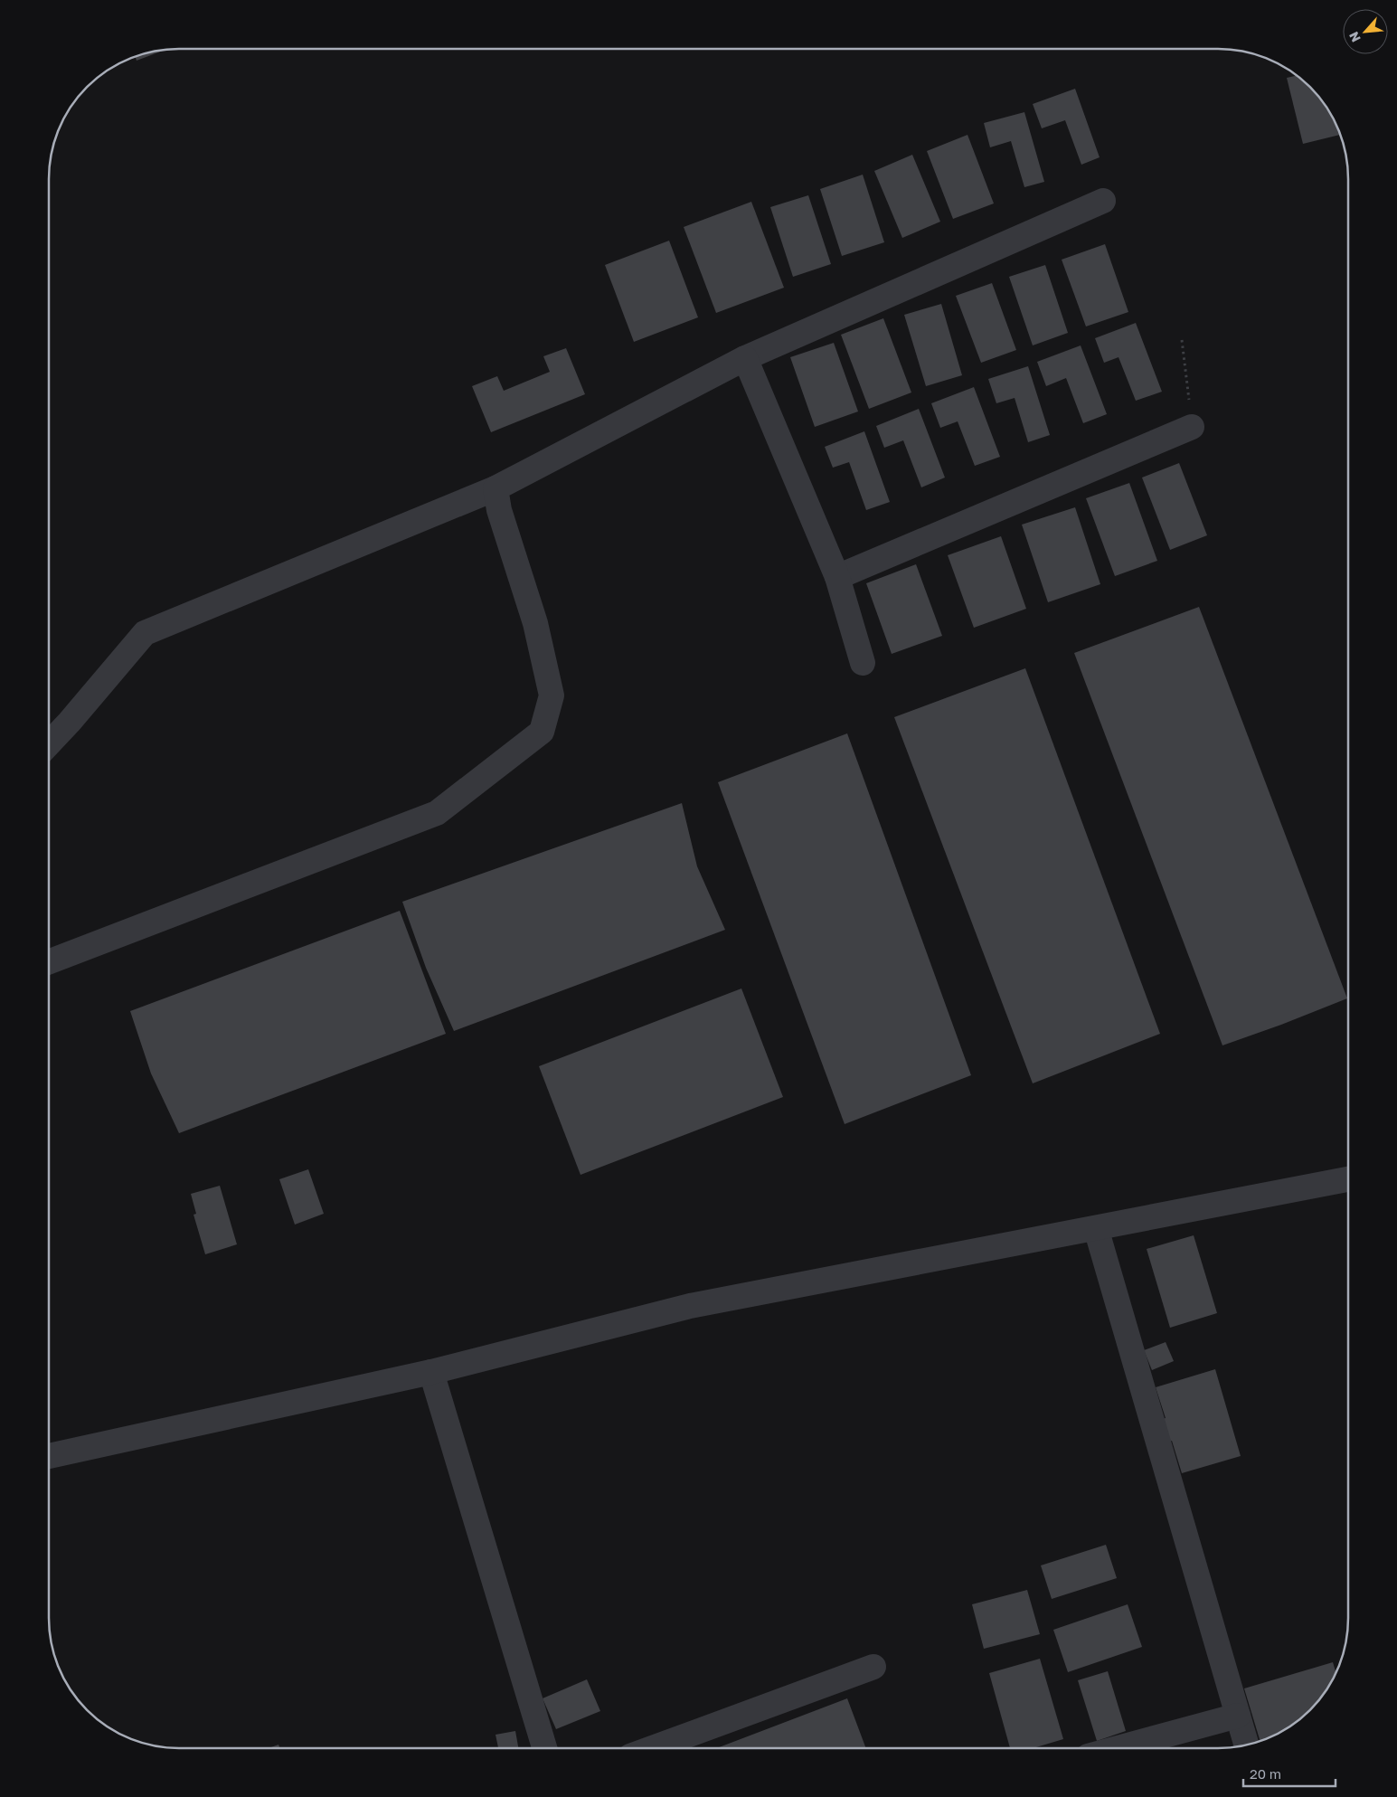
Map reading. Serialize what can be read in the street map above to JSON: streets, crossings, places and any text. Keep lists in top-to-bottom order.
{
  "scale_bar": "20 m",
  "north": "bottom left"
}
